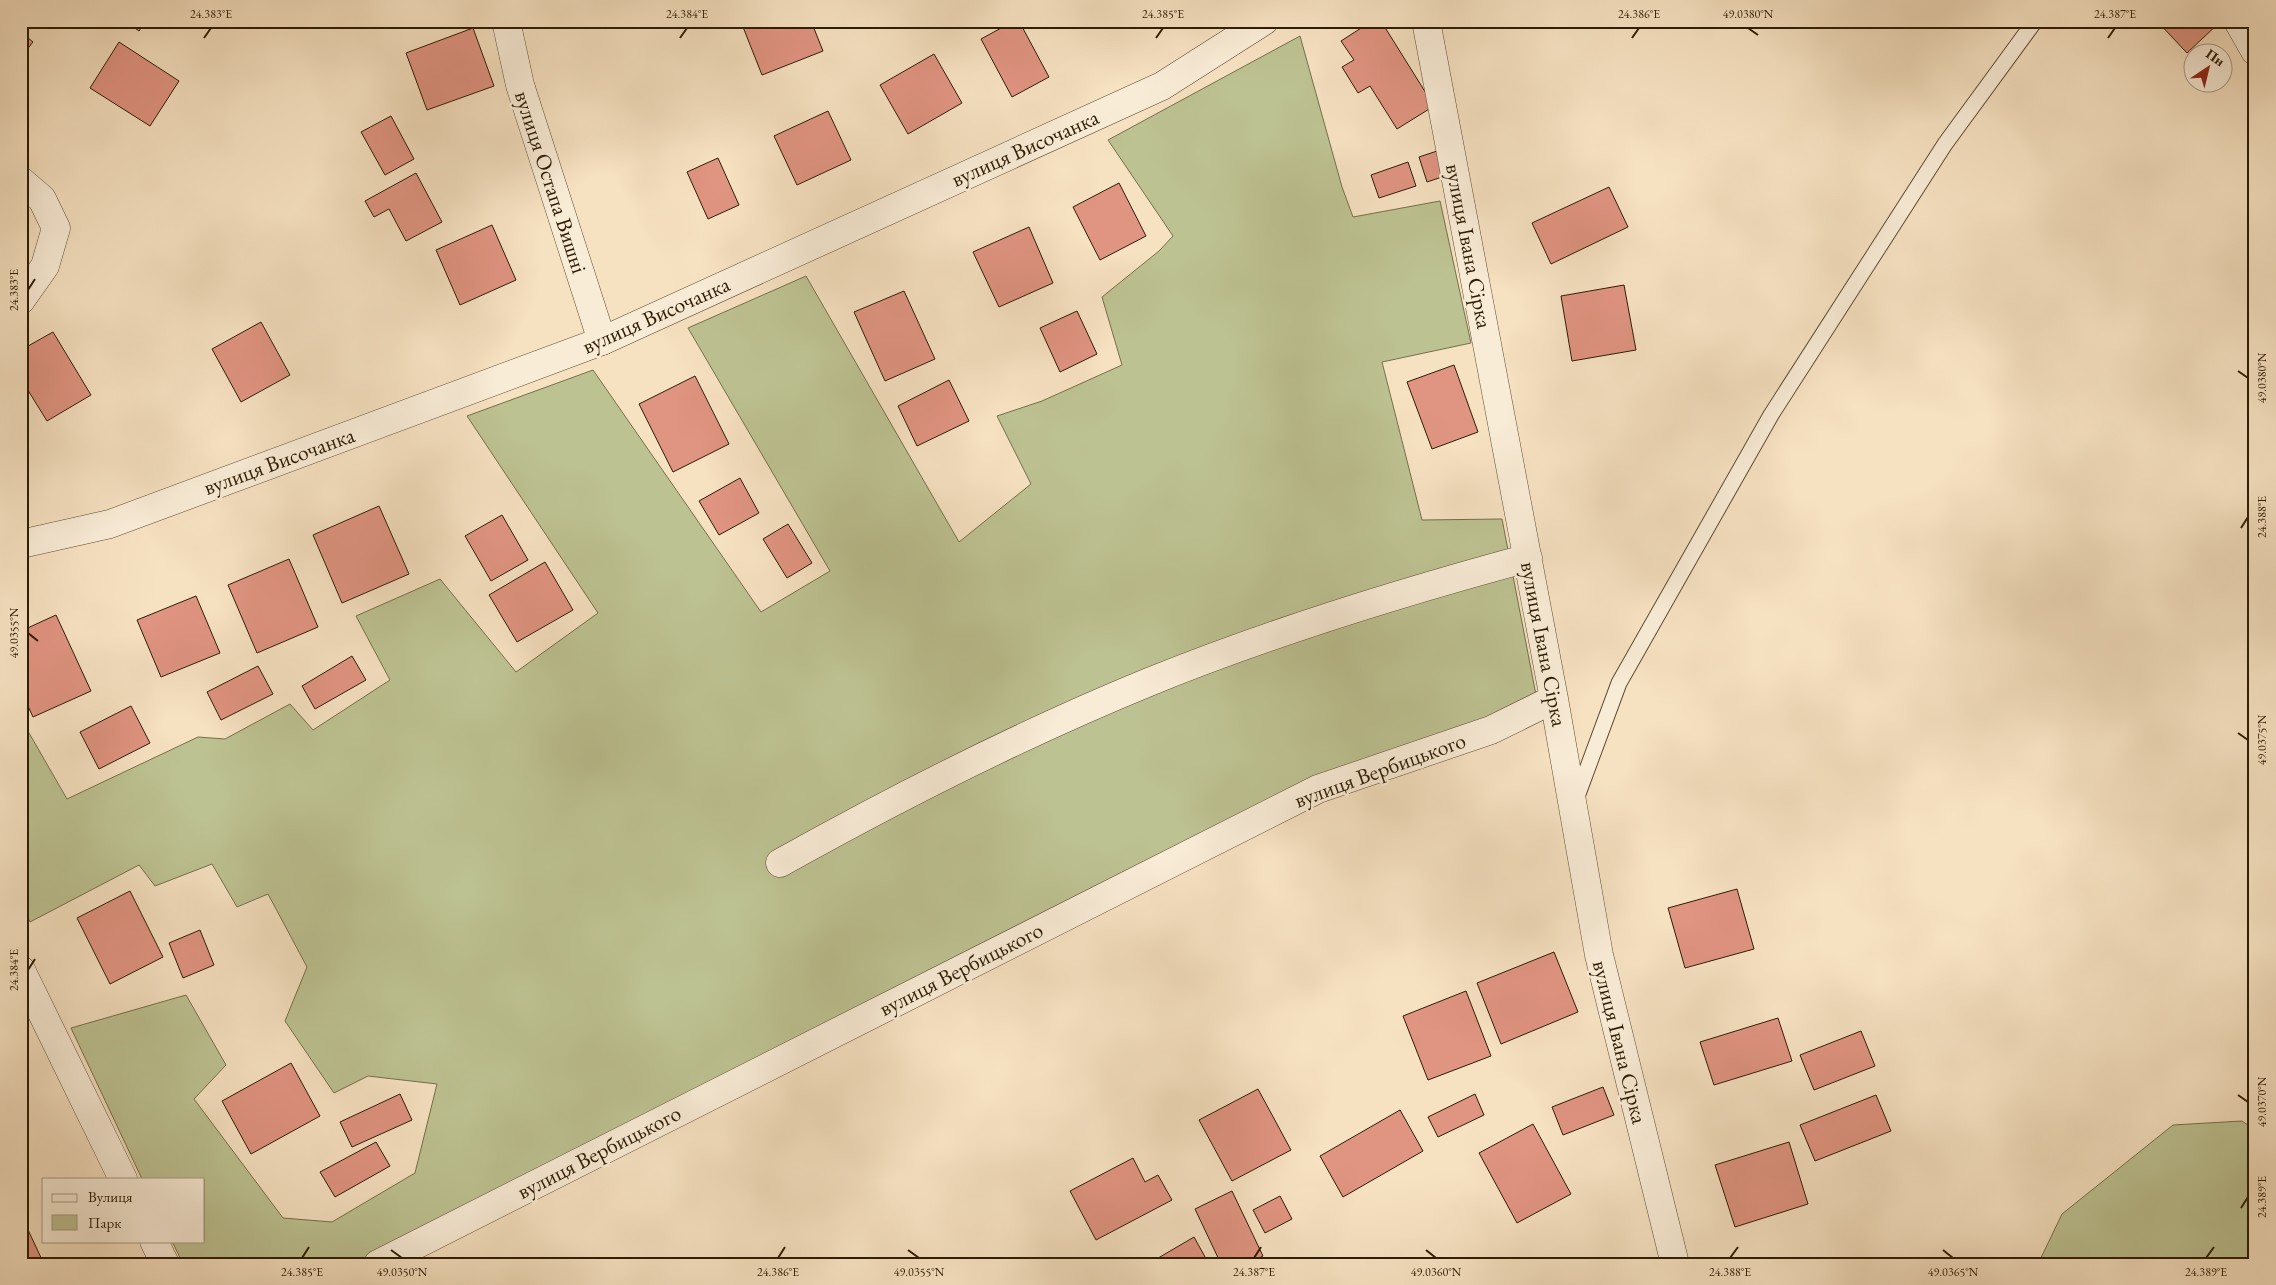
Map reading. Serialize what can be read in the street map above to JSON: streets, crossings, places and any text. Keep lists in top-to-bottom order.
{
  "streets": {
    "street": [
      "вулиця Височанка",
      "вулиця Остапа Вишні",
      "вулиця Івана Сірка",
      "вулиця Вербицького"
    ]
  },
  "crossings": [
    ["вулиця Височанка", "вулиця Остапа Вишні"],
    ["вулиця Івана Сірка", "вулиця Вербицького"]
  ],
  "legend": ["Вулиця", "Парк"],
  "north": "top right",
  "coordinates": [
    "24.383°E",
    "24.384°E",
    "24.385°E",
    "24.386°E",
    "49.0380°N",
    "24.387°E",
    "24.388°E",
    "49.0355°N",
    "49.0375°N",
    "49.0370°N",
    "24.389°E",
    "49.0350°N",
    "49.0360°N",
    "49.0365°N"
  ]
}
